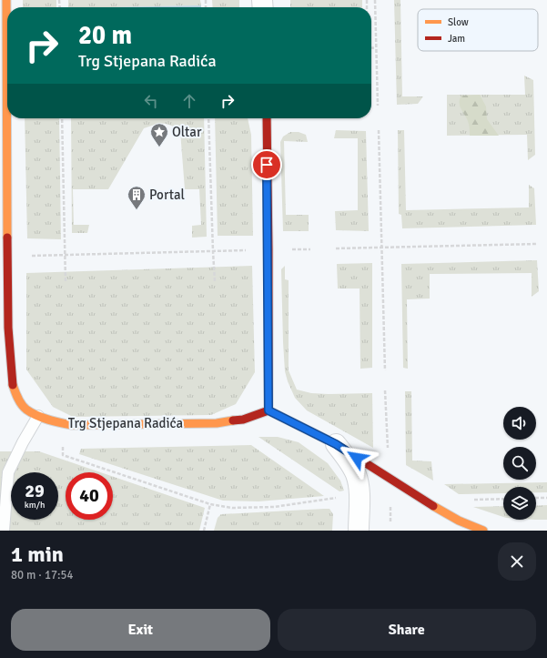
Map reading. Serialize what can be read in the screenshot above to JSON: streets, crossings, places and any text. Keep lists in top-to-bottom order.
{
  "streets": {
    "street": ["Trg Stjepana Radića"]
  },
  "places": {
    "place": ["Oltar"],
    "building": ["Portal"]
  },
  "legend": ["Slow", "Jam"],
  "page": {
    "turn": ["20 m", "Trg Stjepana Radića"],
    "speed": "29 km/h",
    "limit": "40",
    "heading": ["1 min", "80 m · 17:54"],
    "buttons": ["Exit", "Share"]
  }
}
